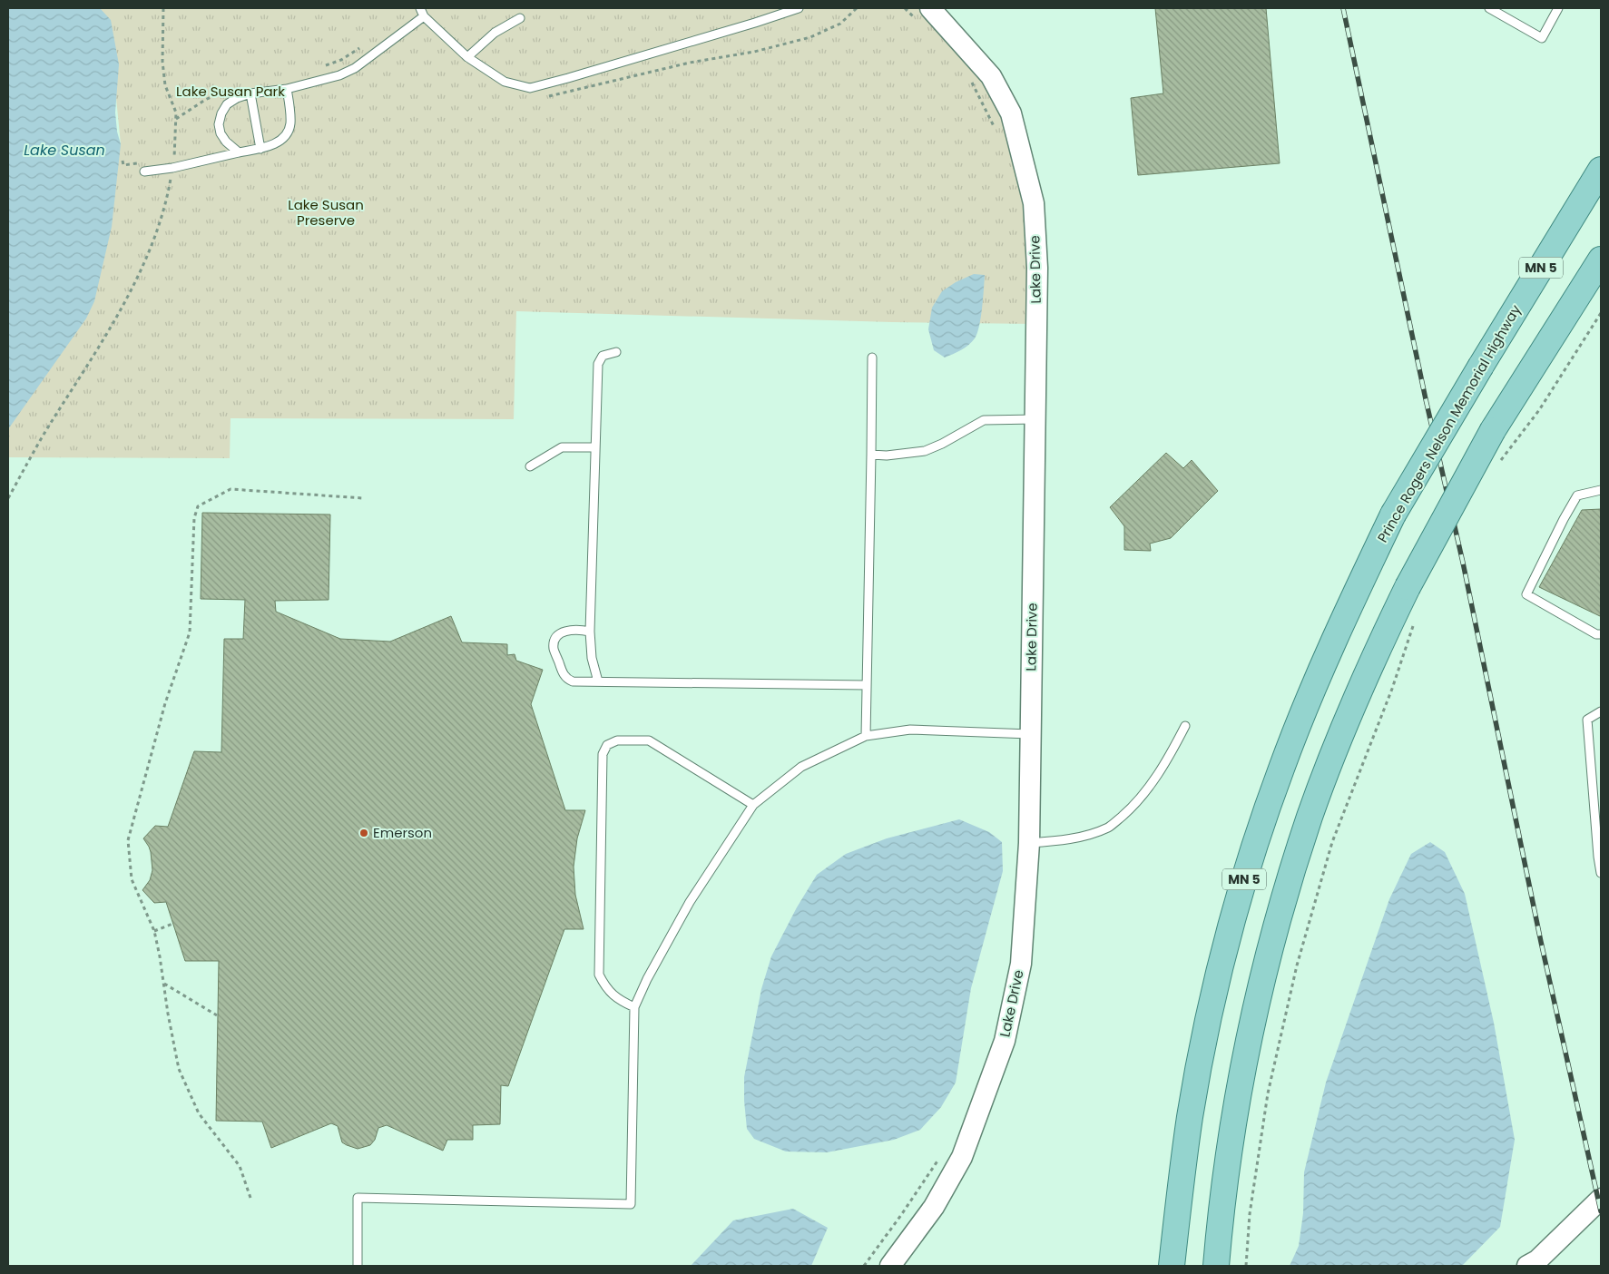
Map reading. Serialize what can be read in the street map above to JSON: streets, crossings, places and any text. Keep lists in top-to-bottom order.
{
  "streets": {
    "main road": ["MN 5", "Prince Rogers Nelson Memorial Highway"],
    "street": ["Lake Drive"]
  },
  "water": ["Lake Susan"],
  "parks": ["Lake Susan Park", "Lake Susan Preserve"],
  "places": ["Emerson"]
}
